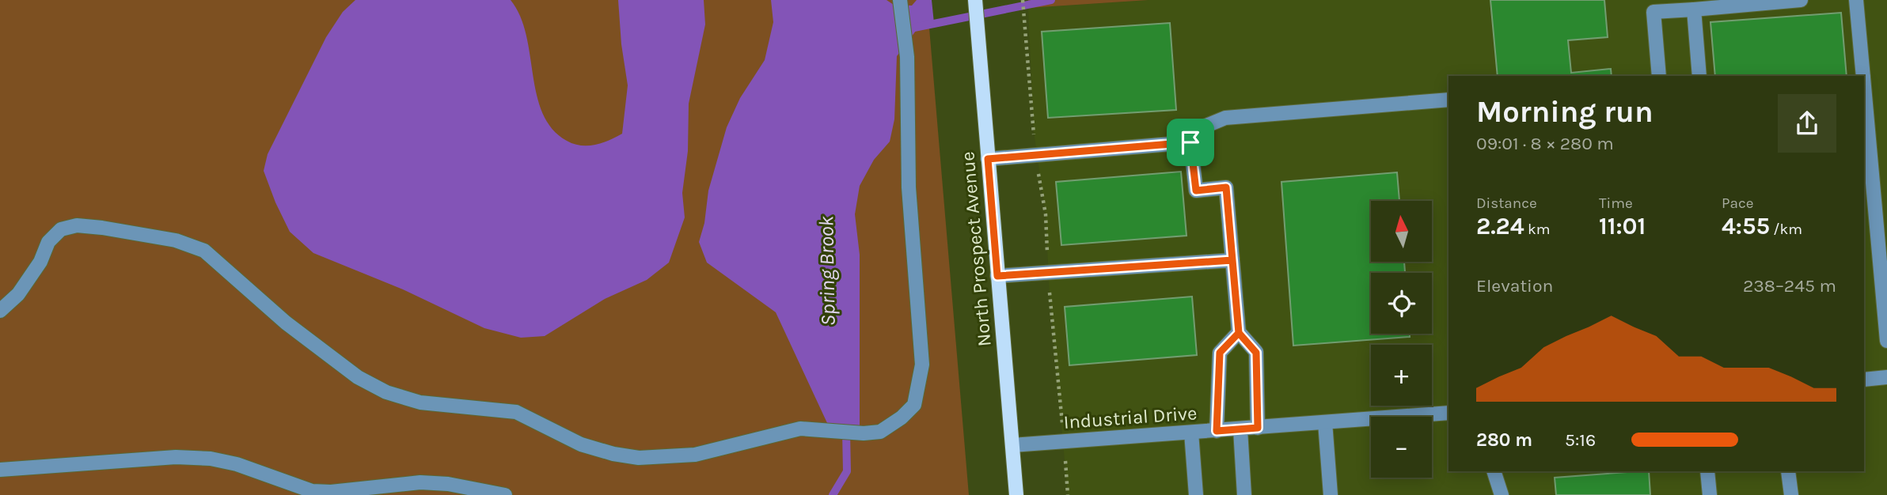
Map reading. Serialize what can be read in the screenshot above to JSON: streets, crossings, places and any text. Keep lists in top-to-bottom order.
{
  "streets": {
    "main road": ["North Prospect Avenue"],
    "street": ["Industrial Drive"]
  },
  "crossings": [
    ["North Prospect Avenue", "Industrial Drive"]
  ],
  "water": ["Spring Brook"],
  "north": "top",
  "page": {
    "heading": ["Morning run", "09:01 · 8 × 280 m"],
    "stats": [
      ["Distance", "2.24 km"],
      ["Time", "11:01"],
      ["Pace", "4:55 /km"]
    ],
    "map_buttons": ["+", "−"],
    "chart": ["Elevation", "238–245 m"],
    "list": [
      {
        "name": "280 m",
        "note": "5:16"
      }
    ]
  }
}
